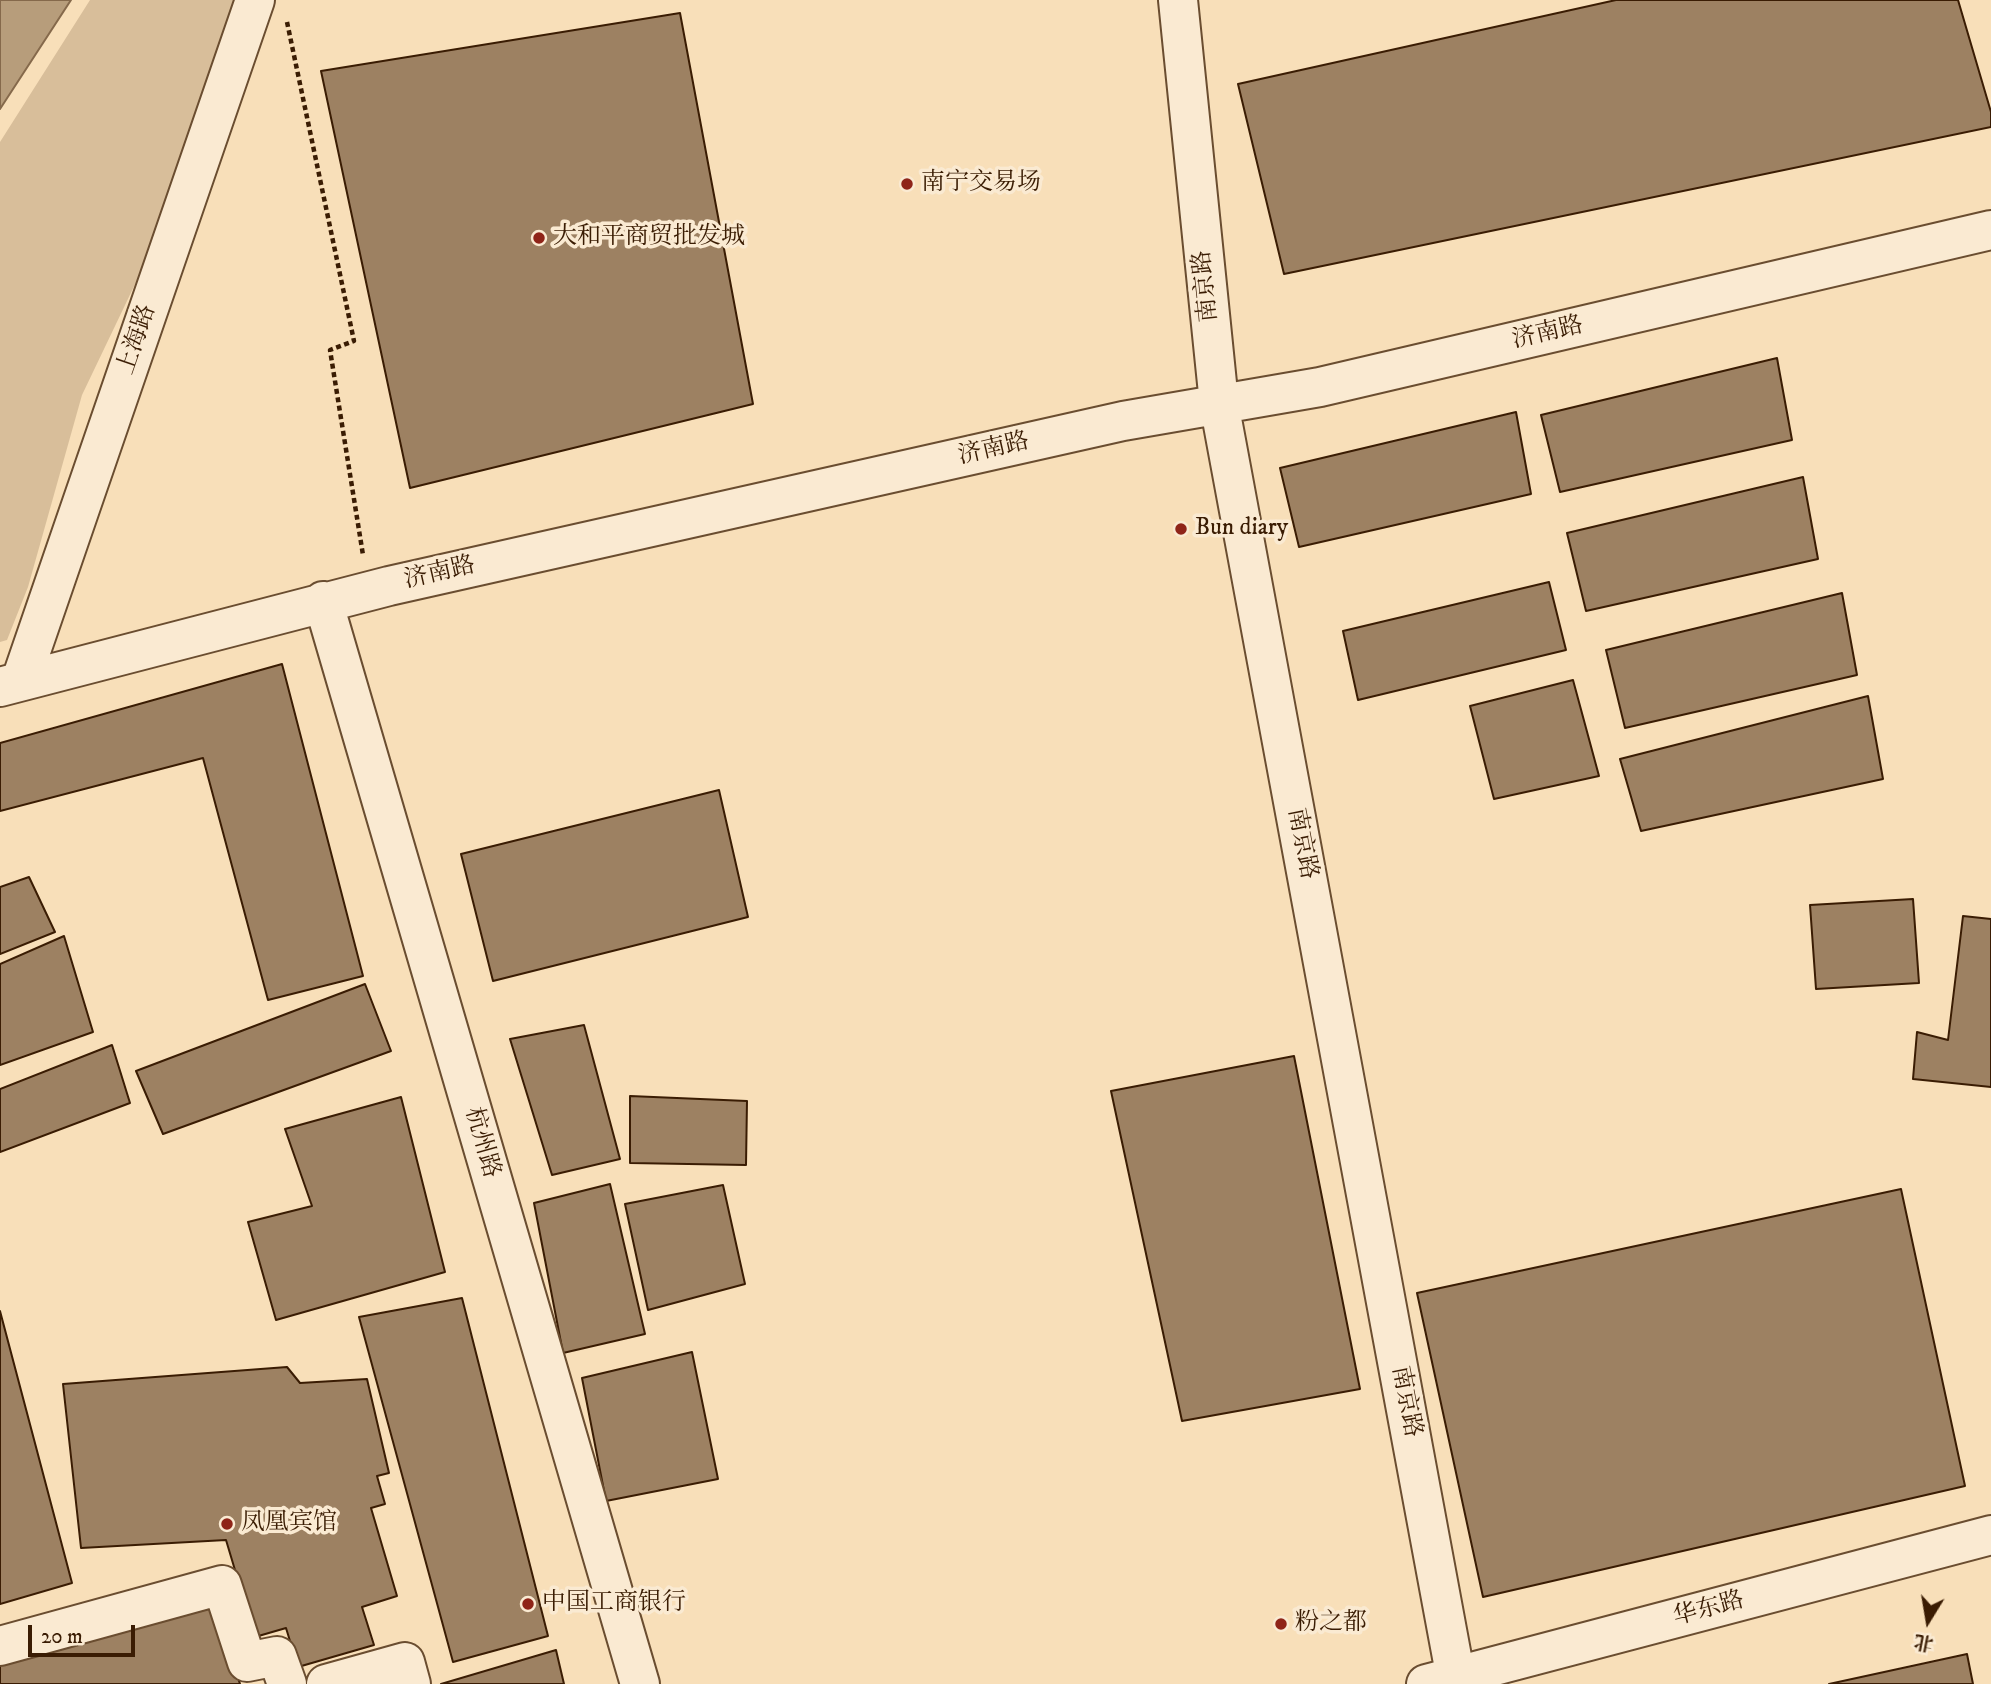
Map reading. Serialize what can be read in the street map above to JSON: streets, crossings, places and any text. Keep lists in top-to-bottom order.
{
  "streets": {
    "street": [
      "南京路",
      "济南路",
      "上海路",
      "杭州路",
      "华东路"
    ]
  },
  "crossings": [
    ["南京路", "济南路"],
    ["南京路", "华东路"],
    ["济南路", "上海路"],
    ["济南路", "杭州路"]
  ],
  "places": [
    "南宁交易场",
    "大和平商贸批发城",
    "Bun diary",
    "凤凰宾馆",
    "中国工商银行",
    "粉之都"
  ],
  "scale_bar": "20 m",
  "north": "bottom"
}
